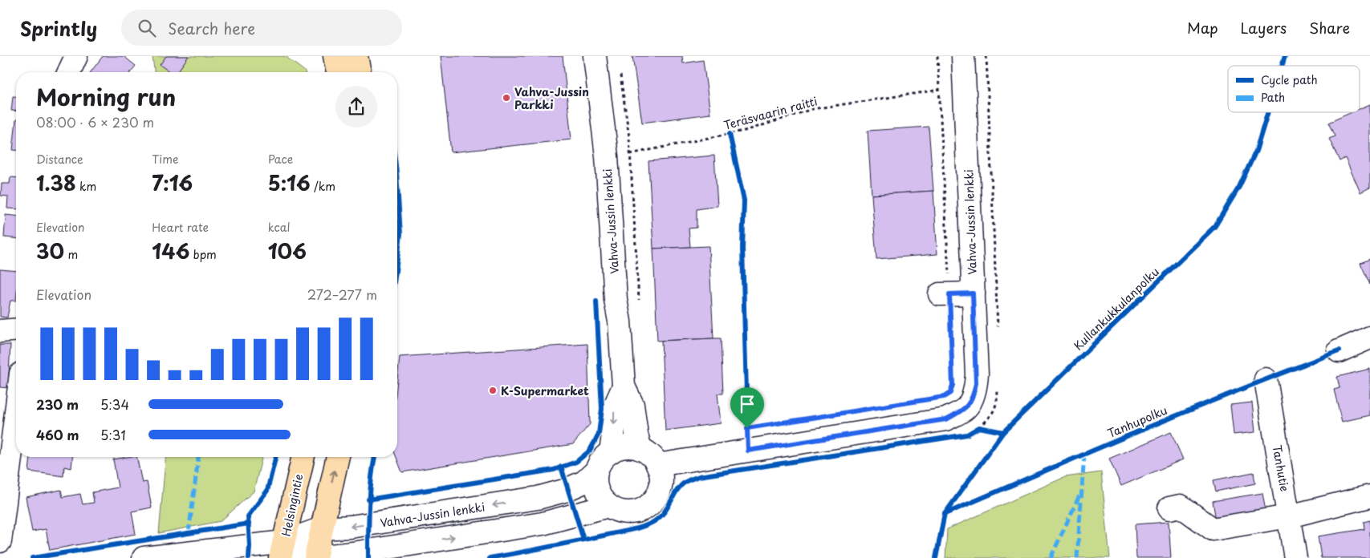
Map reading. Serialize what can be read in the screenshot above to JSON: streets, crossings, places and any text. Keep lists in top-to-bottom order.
{
  "streets": {
    "main road": ["Helsingintie"],
    "street": ["Vahva-Jussin lenkki", "Tanhutie"],
    "cycle path": ["Teräsvaarin raitti", "Kullankukkulanpolku", "Tanhupolku"]
  },
  "crossings": [
    ["Teräsvaarin raitti", "Vahva-Jussin lenkki"],
    ["Vahva-Jussin lenkki", "Helsingintie"]
  ],
  "places": ["Vahva-Jussin Parkki", "K-Supermarket"],
  "legend": ["Cycle path", "Path"],
  "page": {
    "header": "Sprintly",
    "search": "Search here",
    "nav": ["Map", "Layers", "Share"],
    "heading": ["Morning run", "08:00 · 6 × 230 m"],
    "stats": [
      ["Distance", "1.38 km"],
      ["Time", "7:16"],
      ["Pace", "5:16 /km"],
      ["Elevation", "30 m"],
      ["Heart rate", "146 bpm"],
      ["kcal", "106"]
    ],
    "chart": ["Elevation", "272–277 m"],
    "list": [
      {
        "name": "230 m",
        "note": "5:34"
      },
      {
        "name": "460 m",
        "note": "5:31"
      }
    ]
  }
}
